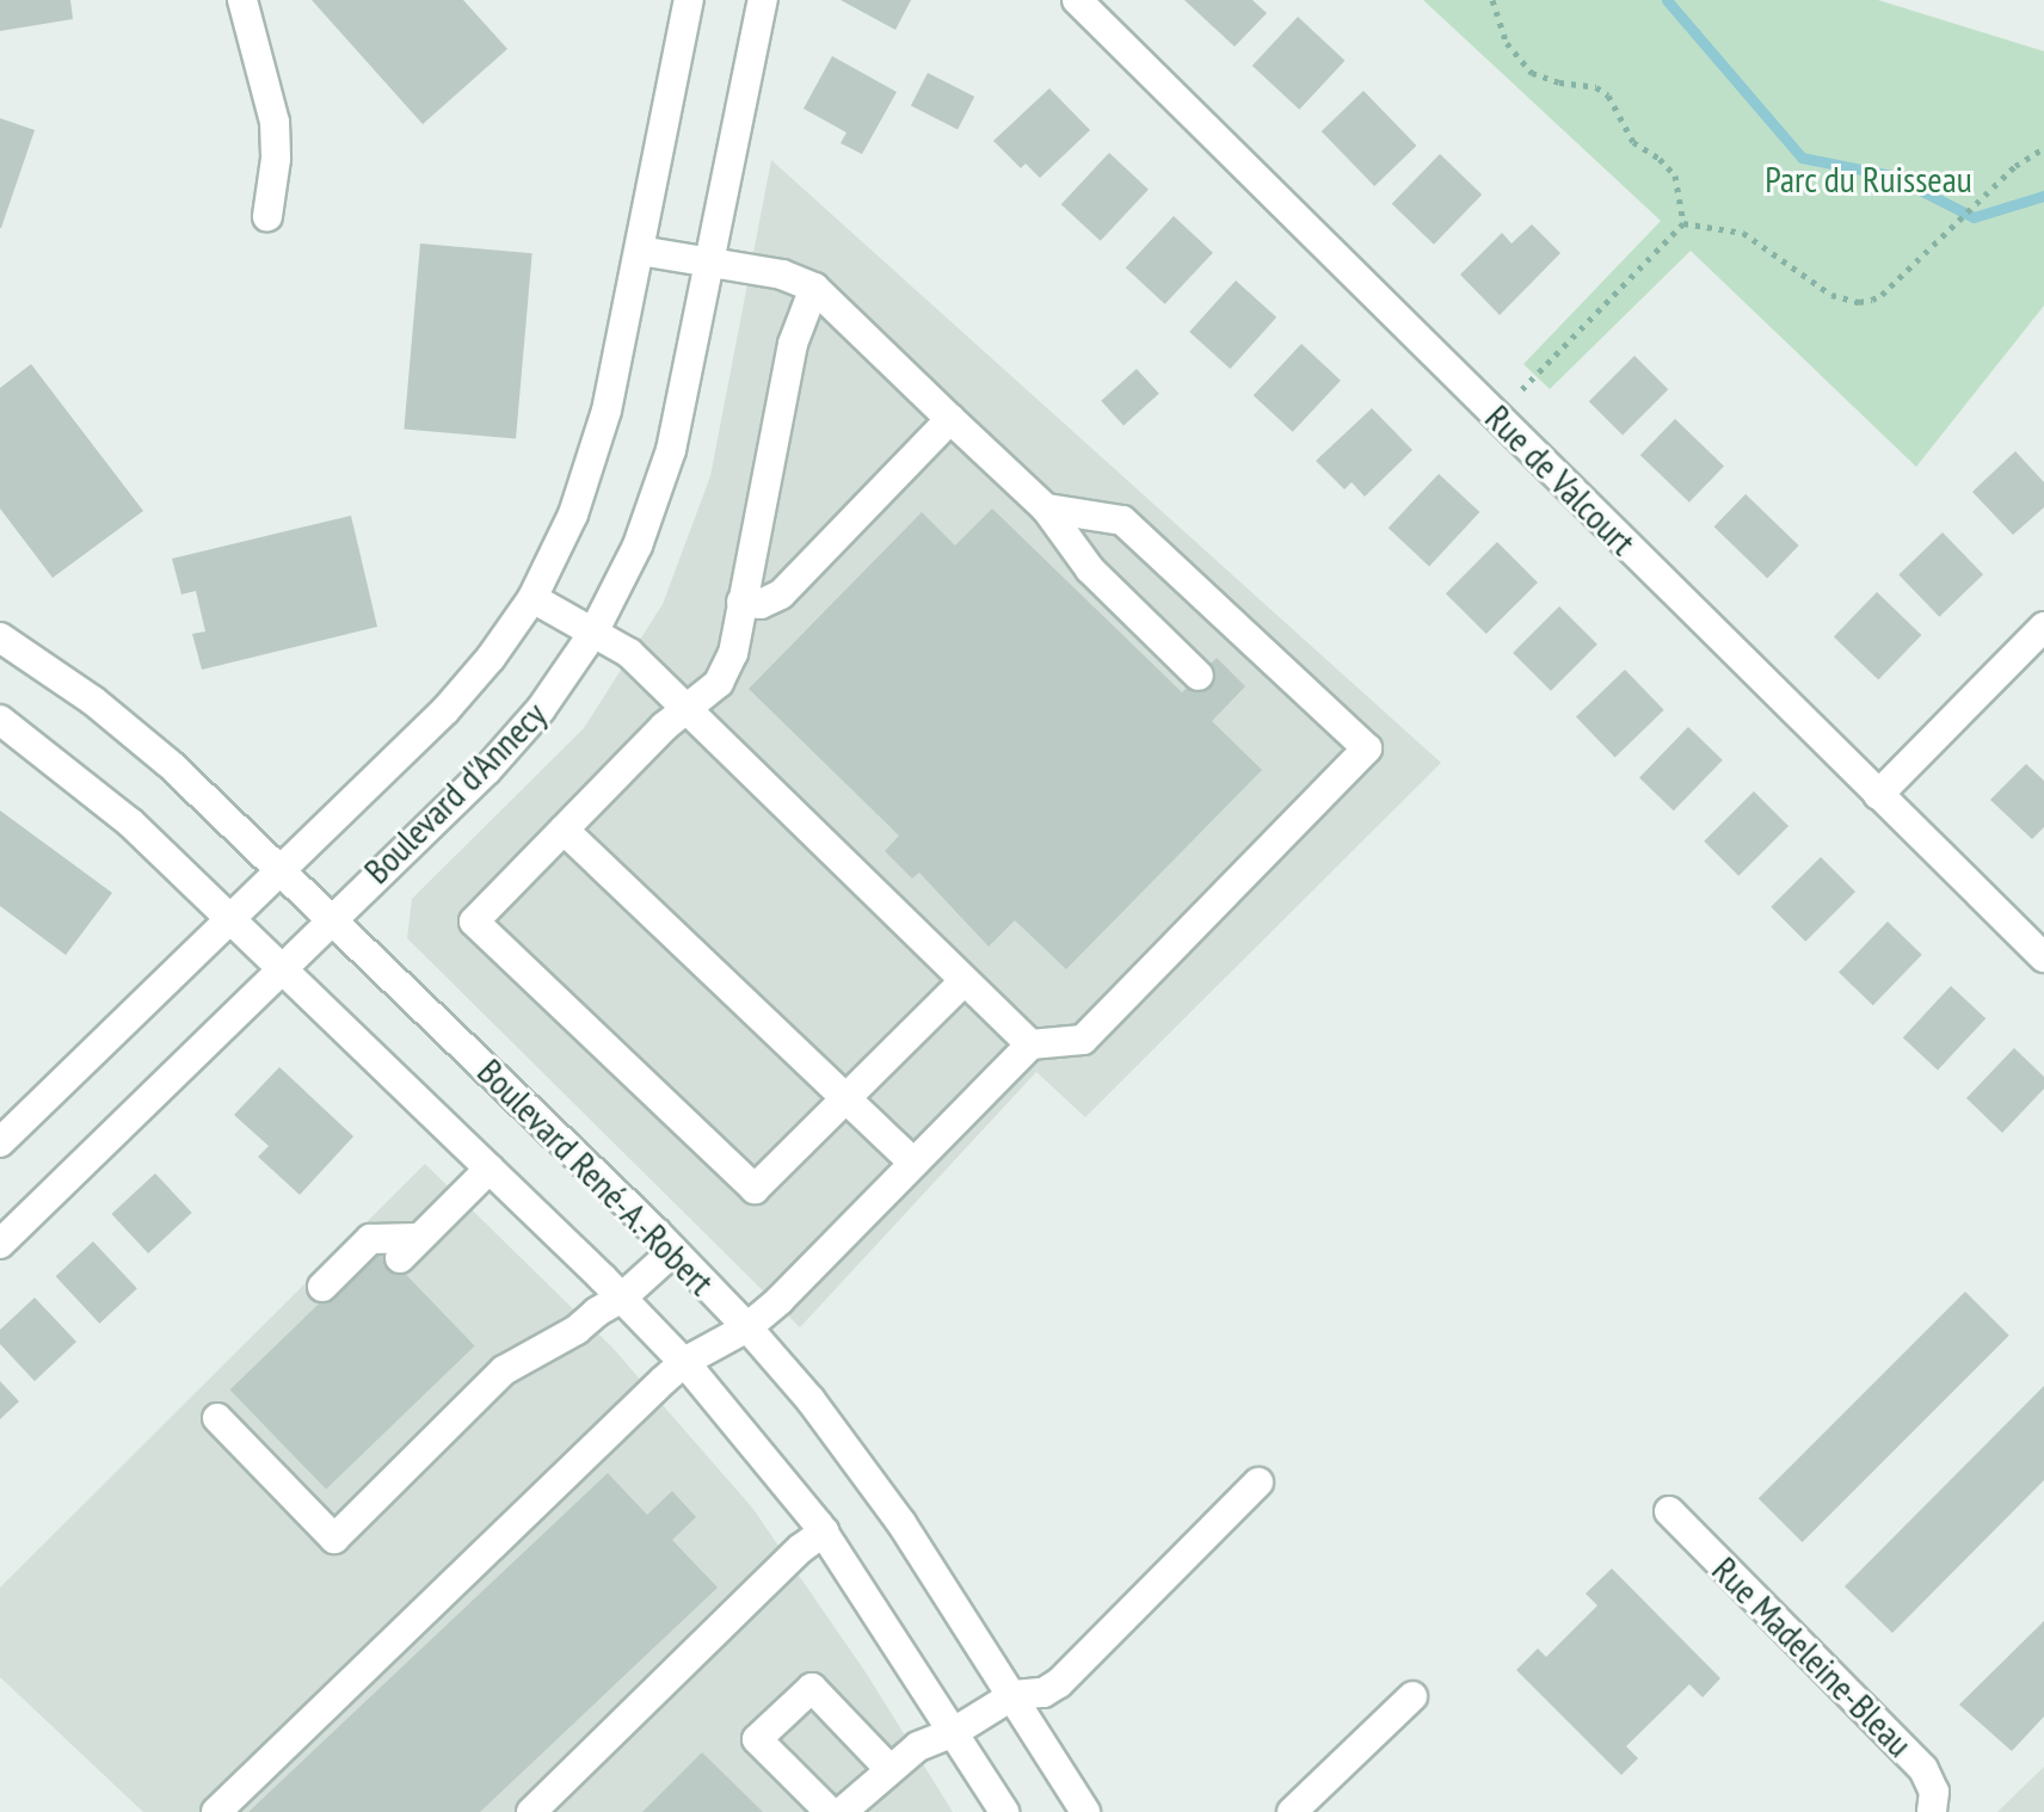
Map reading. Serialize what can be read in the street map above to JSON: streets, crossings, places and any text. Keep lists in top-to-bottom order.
{
  "streets": {
    "street": [
      "Rue de Valcourt",
      "Boulevard d'Annecy",
      "Boulevard René-A.-Robert",
      "Rue Madeleine-Bleau"
    ]
  },
  "crossings": [
    ["Boulevard d'Annecy", "Boulevard René-A.-Robert"]
  ],
  "parks": ["Parc du Ruisseau"]
}
